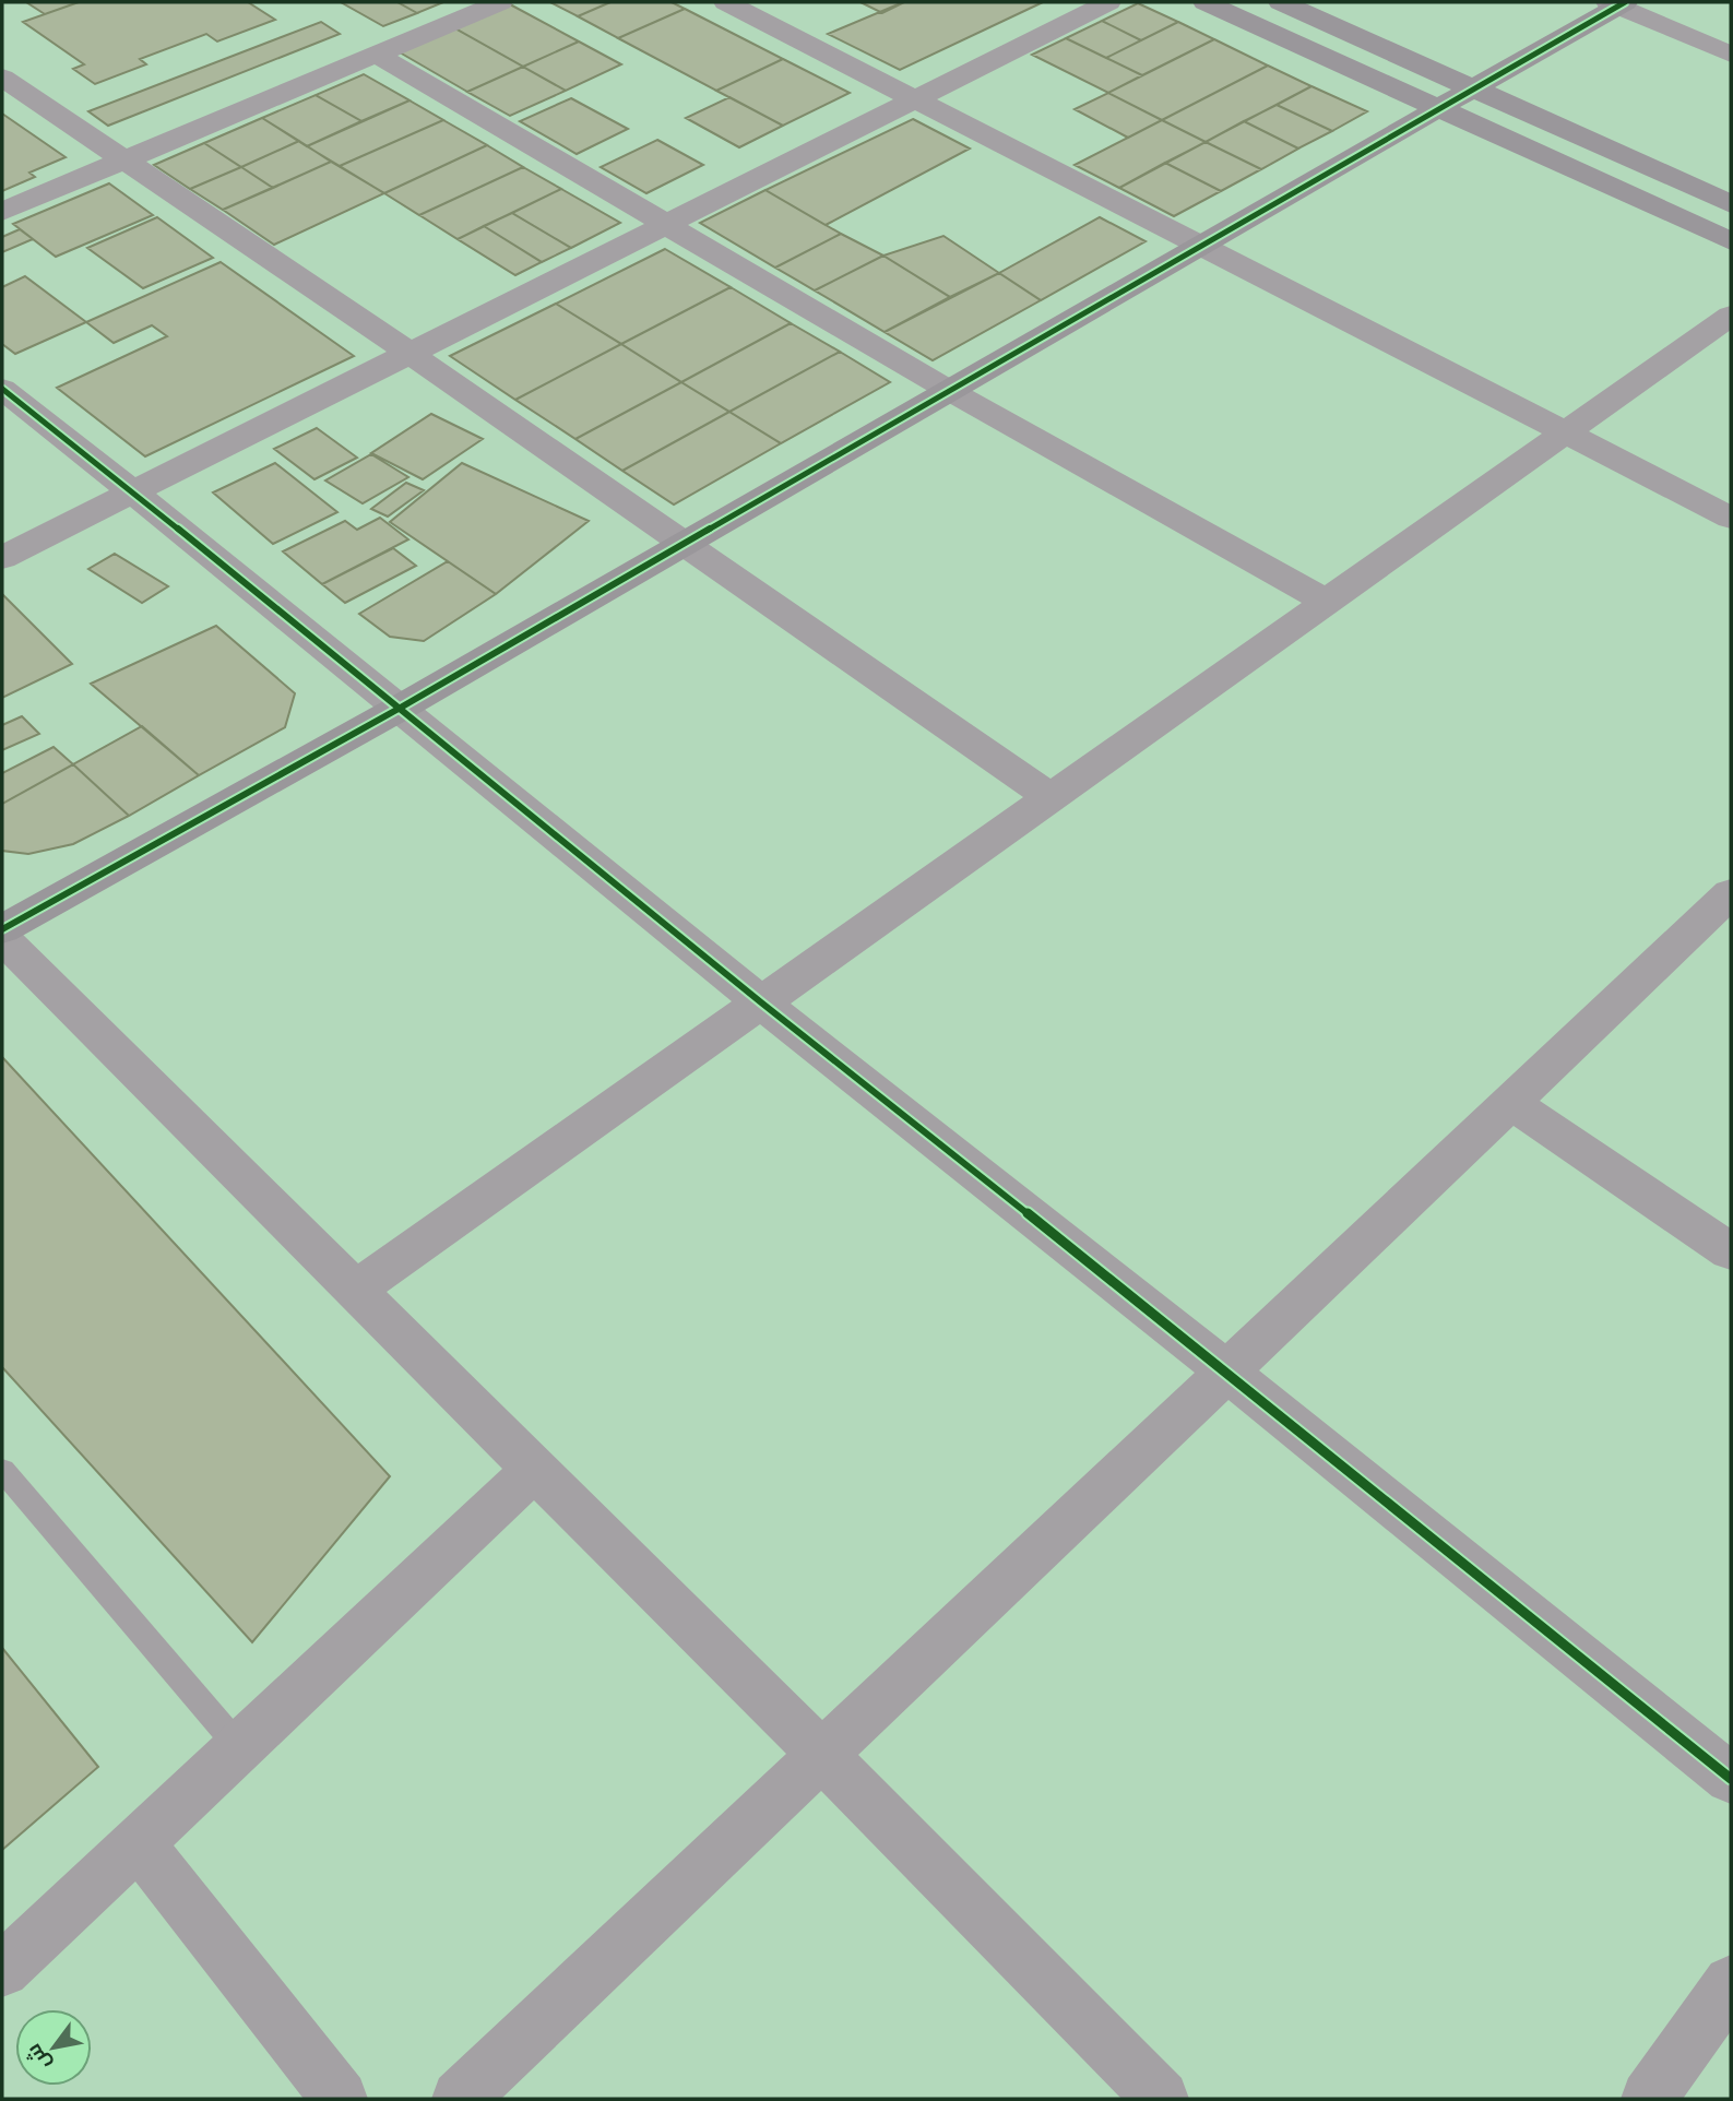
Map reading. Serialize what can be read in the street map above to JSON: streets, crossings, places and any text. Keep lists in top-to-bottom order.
{
  "north": "bottom left"
}
